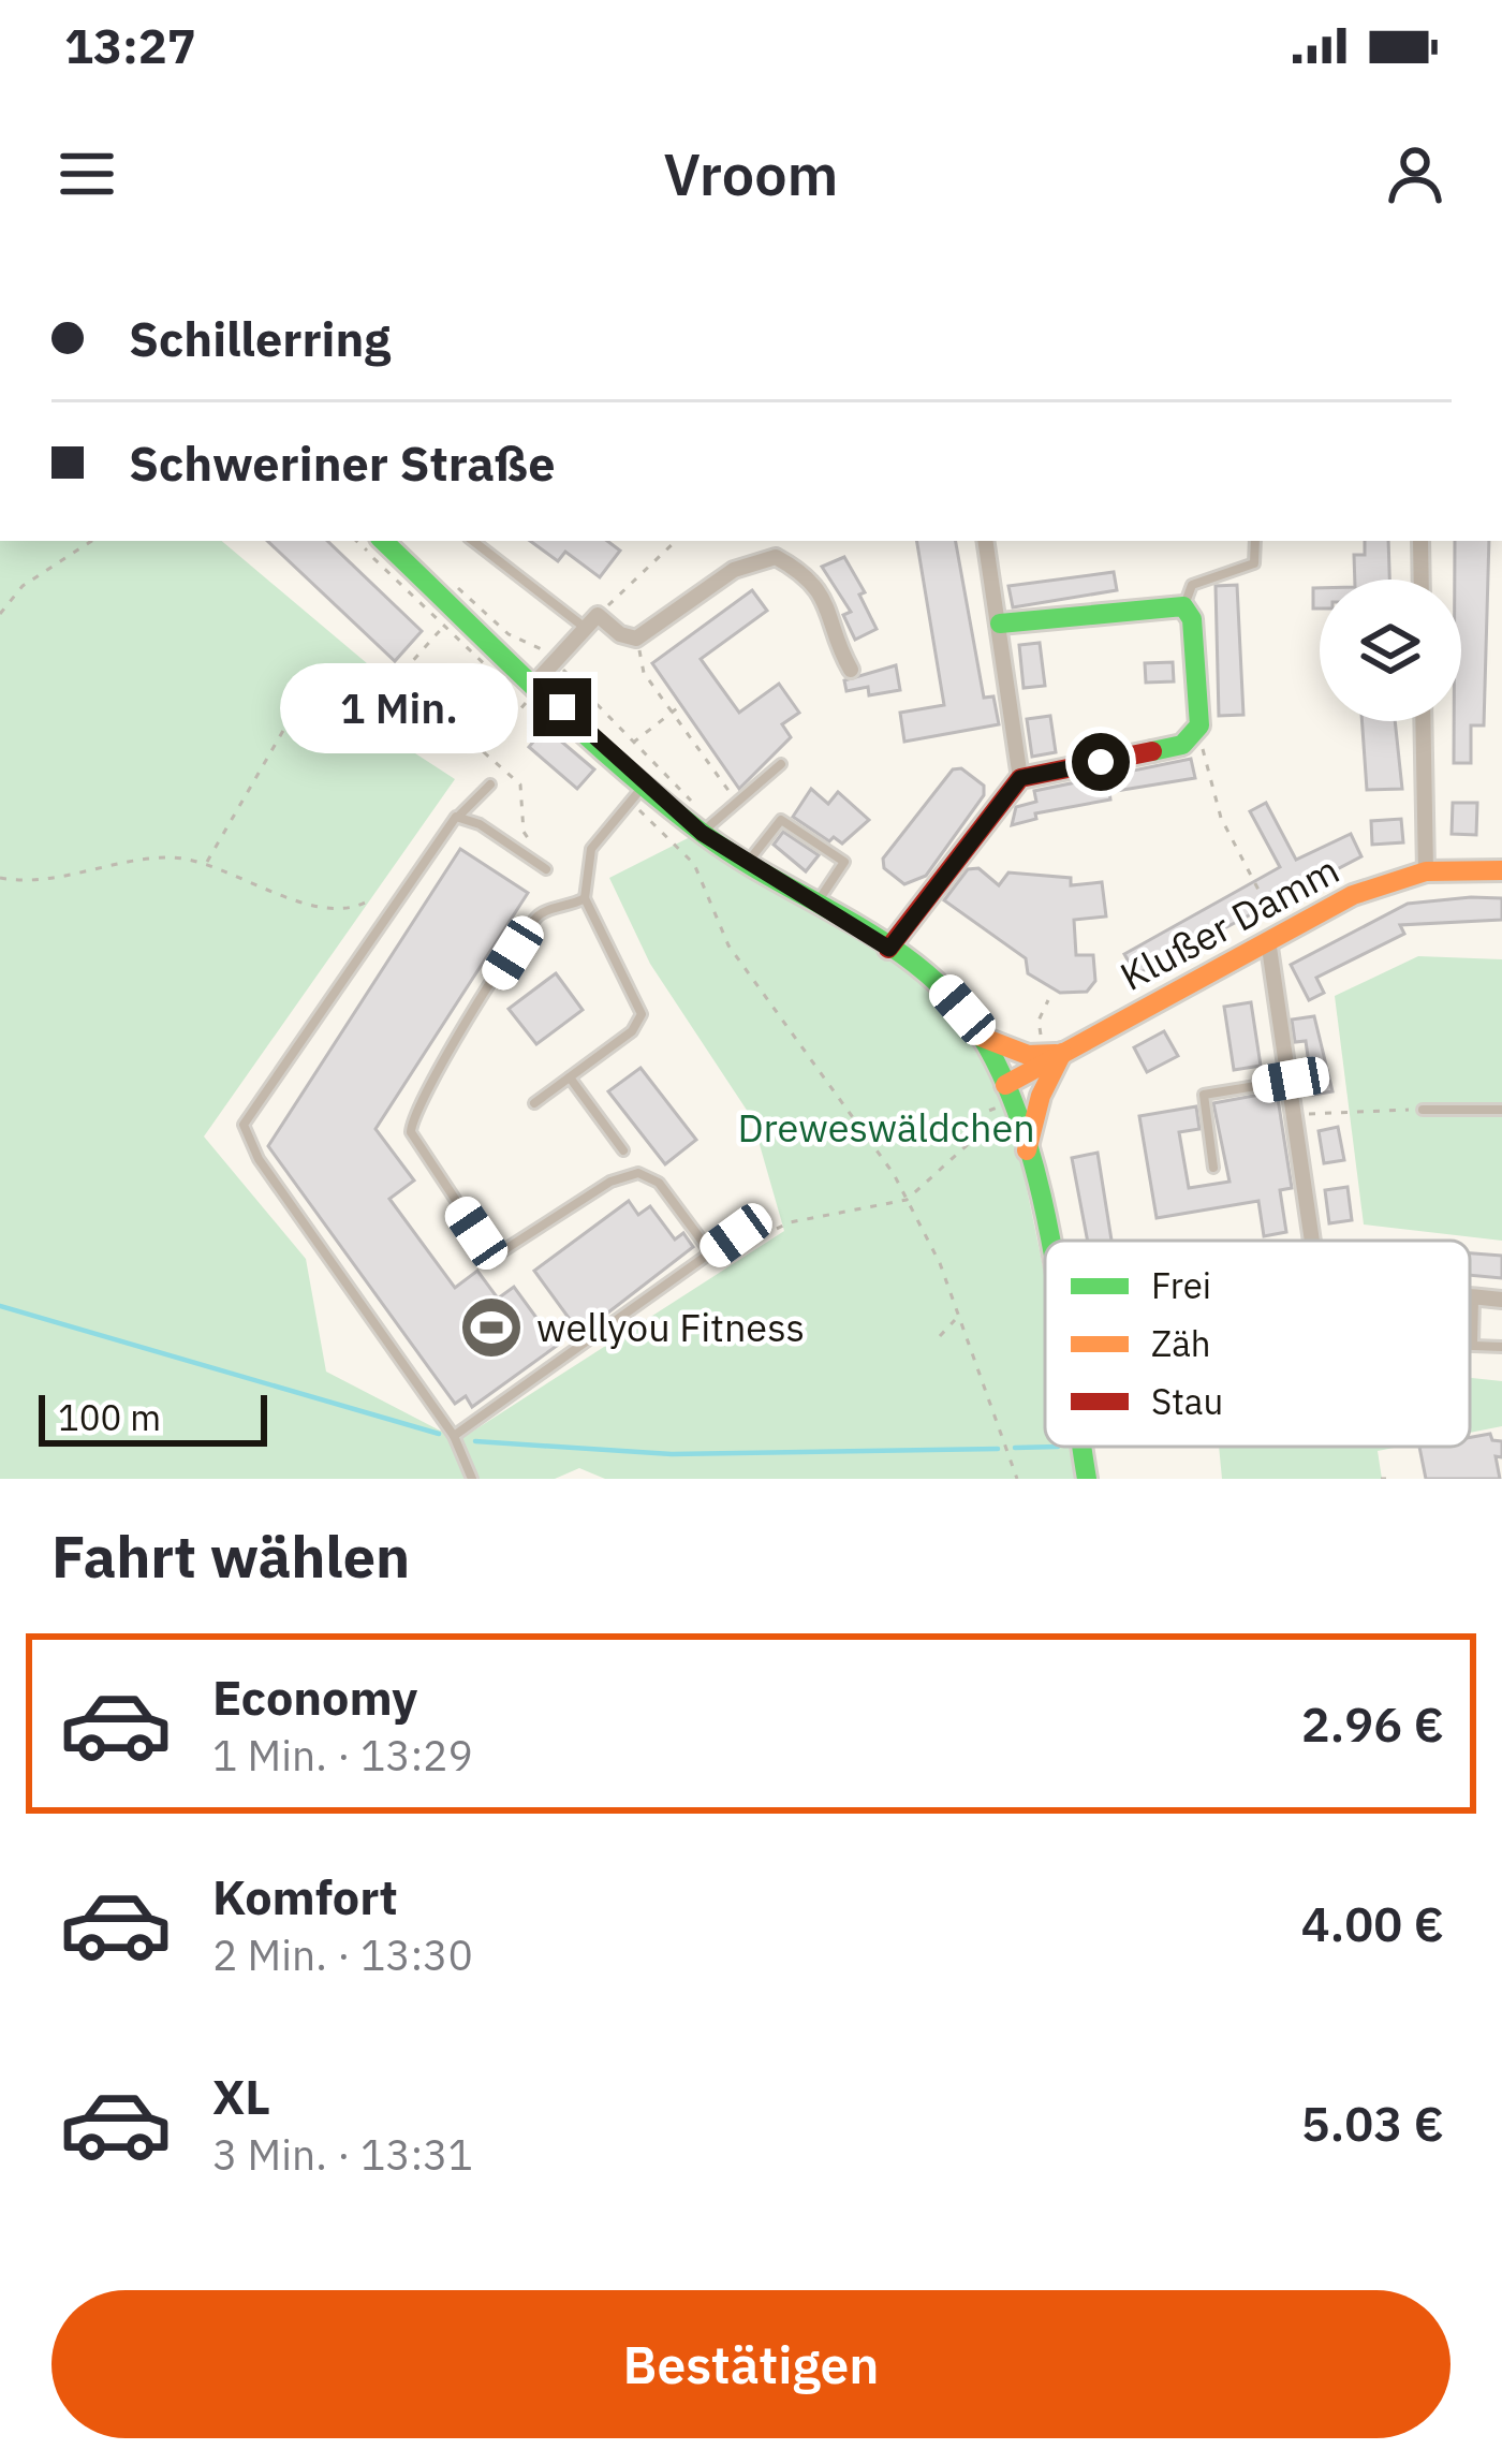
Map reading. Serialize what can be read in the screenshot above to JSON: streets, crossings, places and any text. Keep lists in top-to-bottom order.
{
  "streets": {
    "main road": ["Klußer Damm"]
  },
  "parks": ["Dreweswäldchen"],
  "places": {
    "sports": ["wellyou Fitness"]
  },
  "legend": ["Frei", "Zäh", "Stau"],
  "scale_bar": "100 m",
  "page": {
    "status": "13:27",
    "header": "Vroom",
    "banner": ["Schillerring", "Schweriner Straße"],
    "bubble": "1 Min.",
    "scale": "100 m",
    "heading": "Fahrt wählen",
    "list": [
      {
        "name": "Economy",
        "note": "1 Min. · 13:29",
        "value": "2.96 €"
      },
      {
        "name": "Komfort",
        "note": "2 Min. · 13:30",
        "value": "4.00 €"
      },
      {
        "name": "XL",
        "note": "3 Min. · 13:31",
        "value": "5.03 €"
      }
    ],
    "buttons": "Bestätigen"
  }
}
